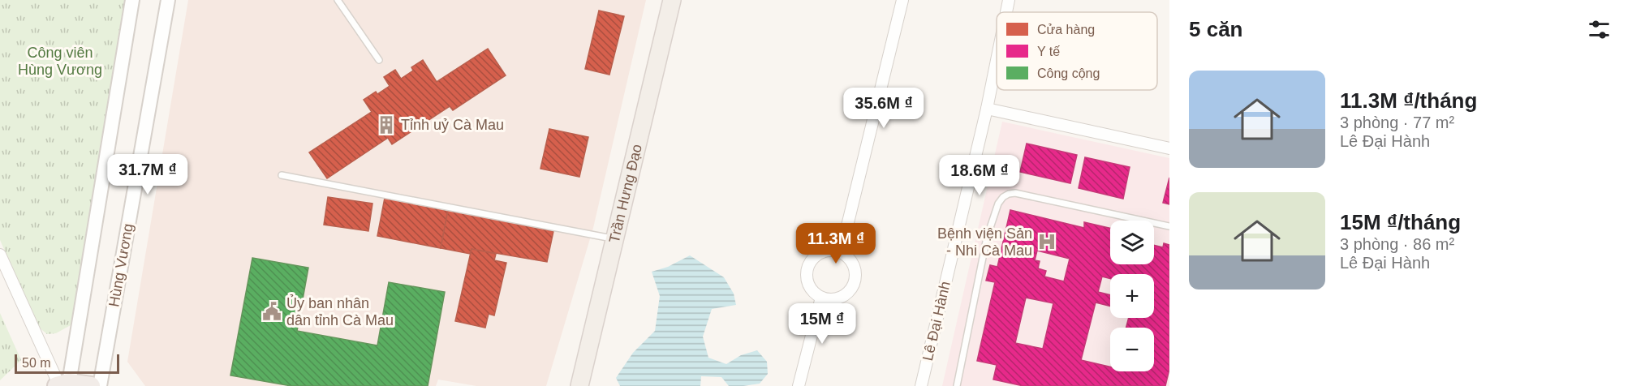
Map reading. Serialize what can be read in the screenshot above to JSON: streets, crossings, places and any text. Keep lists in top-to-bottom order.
{
  "streets": {
    "main road": ["Trần Hưng Đạo"],
    "street": ["Hùng Vương", "Lê Đại Hành"]
  },
  "parks": ["Công viên Hùng Vương"],
  "places": {
    "building": ["Tỉnh uỷ Cà Mau"],
    "hospital": ["Bệnh viện Sản - Nhi Cà Mau"],
    "public building": ["Ủy ban nhân dân tỉnh Cà Mau"]
  },
  "legend": ["Cửa hàng", "Y tế", "Công cộng"],
  "scale_bar": "50 m",
  "page": {
    "heading": "5 căn",
    "list": [
      {
        "name": "11.3M ₫/tháng",
        "note": "3 phòng · 77 m² · Lê Đại Hành"
      },
      {
        "name": "15M ₫/tháng",
        "note": "3 phòng · 86 m² · Lê Đại Hành"
      }
    ],
    "price": [
      "35.6M ₫",
      "31.7M ₫",
      "18.6M ₫",
      "11.3M ₫",
      "15M ₫"
    ],
    "map_buttons": ["+", "−"],
    "scale": "50 m"
  }
}
